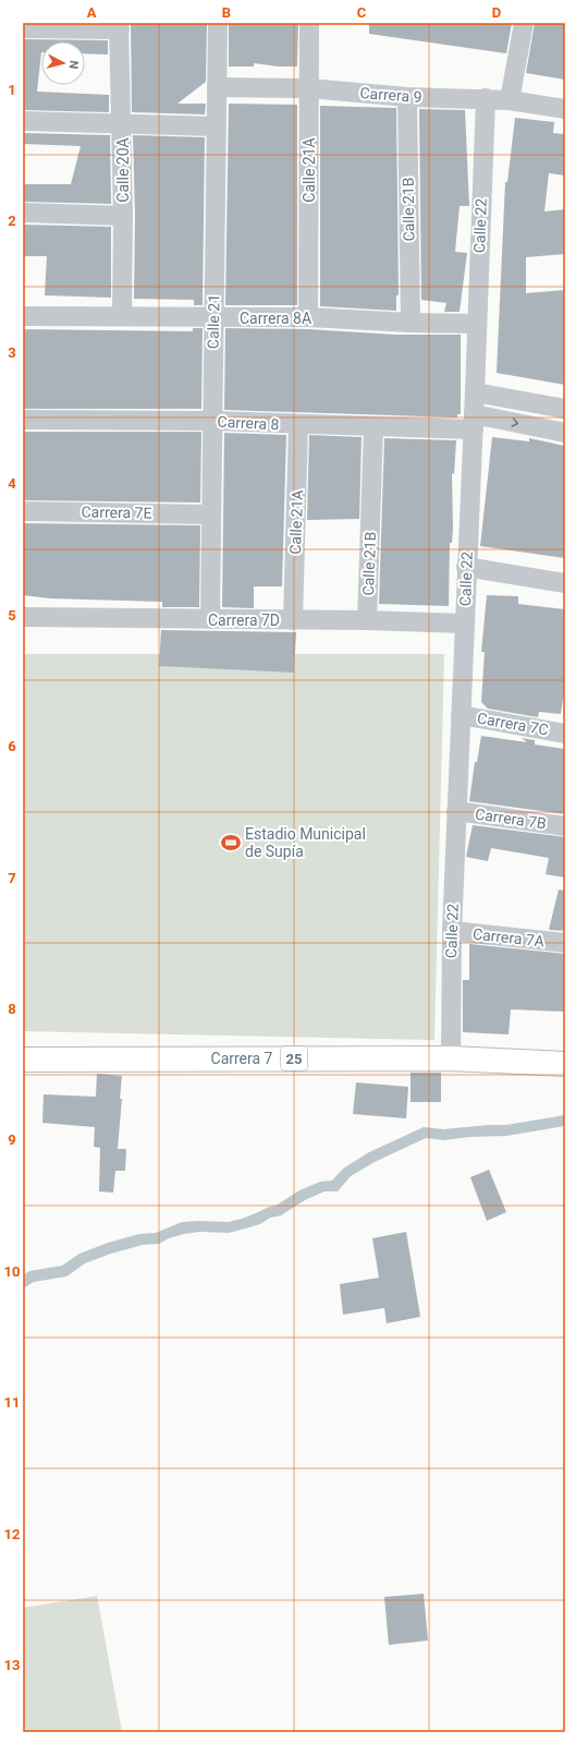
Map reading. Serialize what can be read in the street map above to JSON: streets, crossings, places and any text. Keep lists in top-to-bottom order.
{
  "streets": {
    "main road": ["Carrera 7", "25"],
    "street": [
      "Carrera 9",
      "Calle 20A",
      "Calle 21A",
      "Calle 21B",
      "Calle 22",
      "Carrera 8A",
      "Calle 21",
      "Carrera 8",
      "Carrera 7E",
      "Carrera 7D",
      "Carrera 7C",
      "Carrera 7B",
      "Carrera 7A"
    ]
  },
  "crossings": [
    ["Carrera 9", "Calle 21A"],
    ["Carrera 9", "Calle 21B"],
    ["Carrera 9", "Calle 22"],
    ["Carrera 9", "Calle 21"],
    ["Calle 20A", "Carrera 8A"],
    ["Calle 21A", "Carrera 8A"],
    ["Calle 21A", "Carrera 8"],
    ["Calle 21A", "Carrera 7D"],
    ["Calle 21B", "Carrera 8A"],
    ["Calle 21B", "Carrera 8"],
    ["Calle 21B", "Carrera 7D"],
    ["Calle 22", "Carrera 8A"],
    ["Calle 22", "Carrera 8"],
    ["Calle 22", "Carrera 7D"],
    ["Calle 22", "Carrera 7C"],
    ["Calle 22", "Carrera 7B"],
    ["Calle 22", "Carrera 7A"],
    ["Calle 22", "Carrera 7"],
    ["Carrera 8A", "Calle 21"],
    ["Calle 21", "Carrera 8"],
    ["Calle 21", "Carrera 7E"],
    ["Calle 21", "Carrera 7D"]
  ],
  "places": {
    "sports": ["Estadio Municipal de Supía"]
  },
  "north": "right",
  "grid": {
    "columns": [
      "A",
      "B",
      "C",
      "D"
    ],
    "rows": [
      "1",
      "2",
      "3",
      "4",
      "5",
      "6",
      "7",
      "8",
      "9",
      "10",
      "11",
      "12",
      "13"
    ]
  }
}
